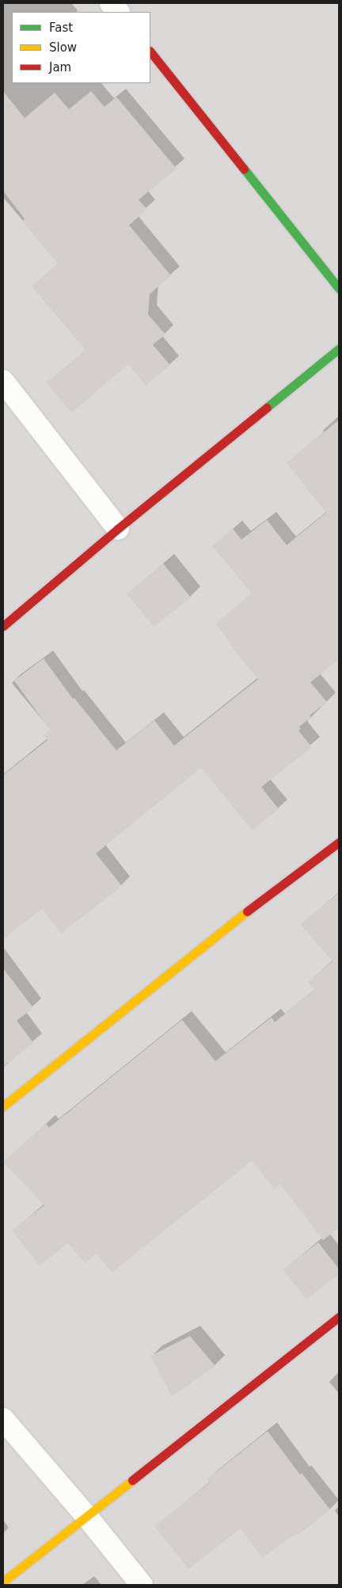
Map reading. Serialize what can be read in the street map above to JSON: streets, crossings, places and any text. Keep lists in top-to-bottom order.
{
  "legend": ["Fast", "Slow", "Jam"]
}
